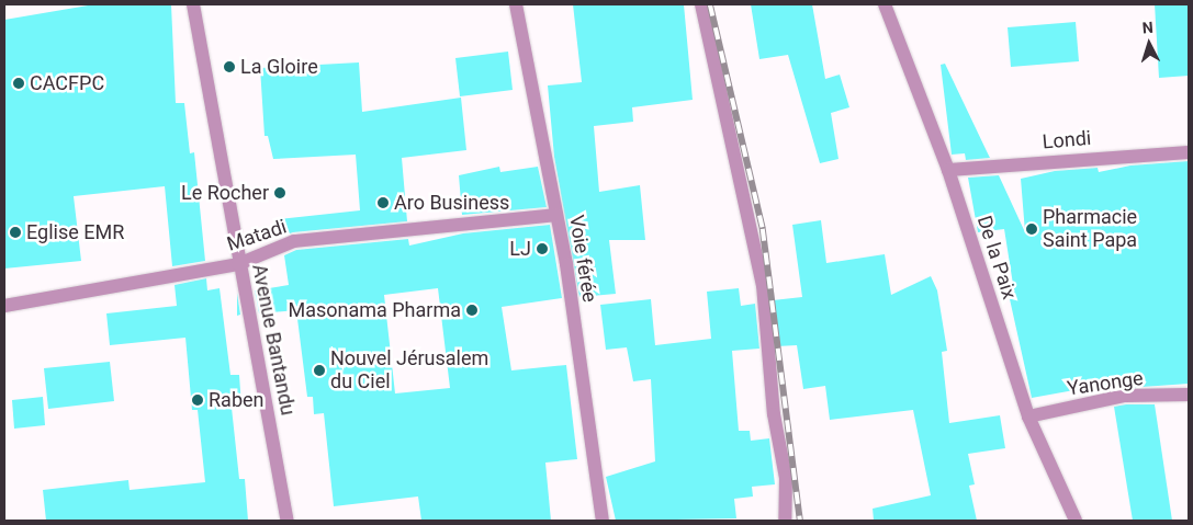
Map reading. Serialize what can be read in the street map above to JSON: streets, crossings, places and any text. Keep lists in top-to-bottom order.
{
  "streets": {
    "street": [
      "Londi",
      "Matadi",
      "De la Paix",
      "Voie férée",
      "Avenue Bantandu",
      "Yanonge"
    ]
  },
  "crossings": [
    ["Londi", "De la Paix"],
    ["Matadi", "Voie férée"],
    ["Matadi", "Avenue Bantandu"],
    ["De la Paix", "Yanonge"]
  ],
  "places": [
    "La Gloire",
    "CACFPC",
    "Le Rocher",
    "Aro Business",
    "Pharmacie Saint Papa",
    "Eglise EMR",
    "LJ",
    "Masonama Pharma",
    "Nouvel Jérusalem du Ciel",
    "Raben"
  ],
  "north": "top"
}
